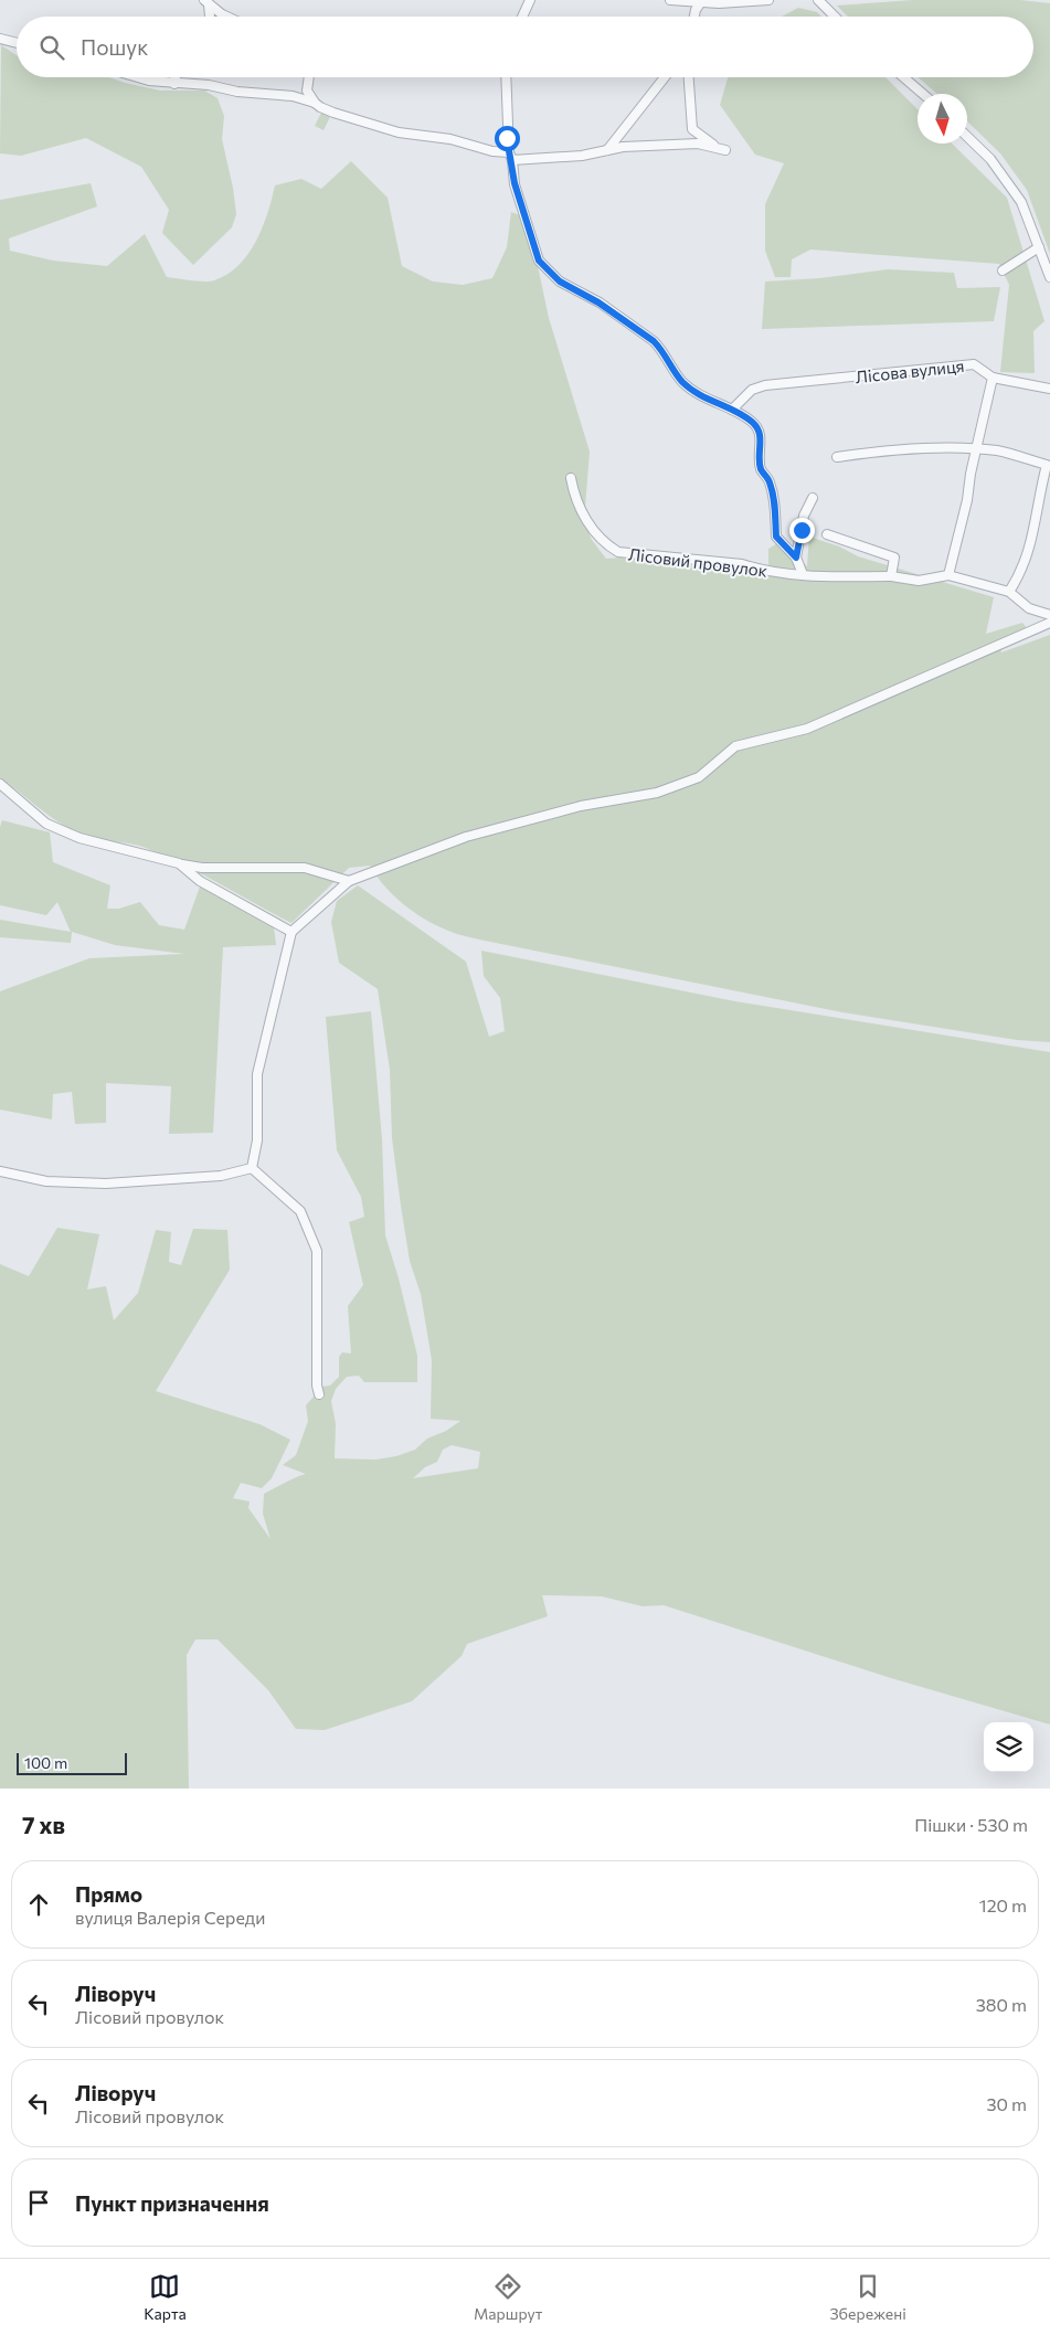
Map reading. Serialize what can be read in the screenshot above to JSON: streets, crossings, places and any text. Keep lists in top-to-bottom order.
{
  "streets": {
    "street": ["Лісова вулиця", "Лісовий провулок"]
  },
  "crossings": [
    ["Лісова вулиця", "Лісовий провулок"]
  ],
  "scale_bar": "100 m",
  "north": "bottom",
  "page": {
    "search": "Пошук",
    "scale": "100 m",
    "heading": ["7 хв", "Пішки · 530 m"],
    "list": [
      ["Прямо", "вулиця Валерія Середи", "120 m"],
      ["Ліворуч", "Лісовий провулок", "380 m"],
      ["Ліворуч", "Лісовий провулок", "30 m"],
      "Пункт призначення"
    ],
    "nav": ["Карта", "Маршрут", "Збережені"]
  }
}
